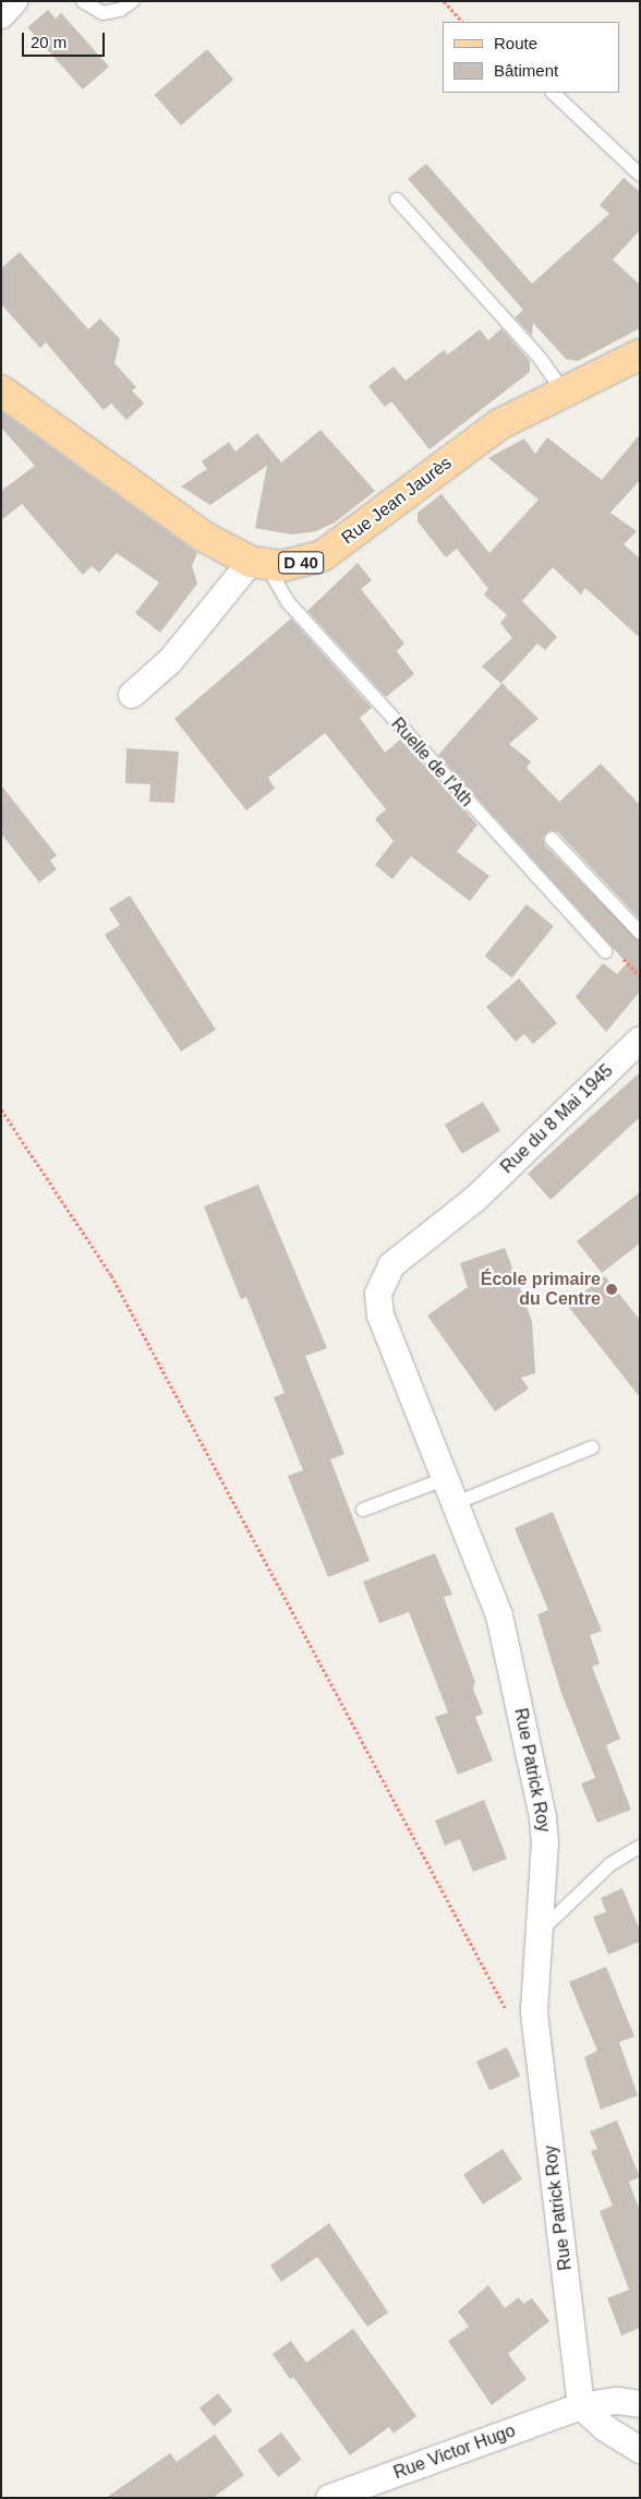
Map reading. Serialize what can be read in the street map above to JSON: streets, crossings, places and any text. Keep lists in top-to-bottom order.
{
  "streets": {
    "main road": ["Rue Jean Jaurès", "D 40"],
    "street": ["Rue du 8 Mai 1945", "Rue Patrick Roy", "Rue Victor Hugo"],
    "lane": ["Ruelle de l'Ath"]
  },
  "crossings": [
    ["Rue Jean Jaurès", "Ruelle de l'Ath"],
    ["Rue du 8 Mai 1945", "Rue Patrick Roy"],
    ["Rue Patrick Roy", "Rue Victor Hugo"]
  ],
  "places": ["École primaire du Centre"],
  "legend": ["Route", "Bâtiment"],
  "scale_bar": "20 m"
}
